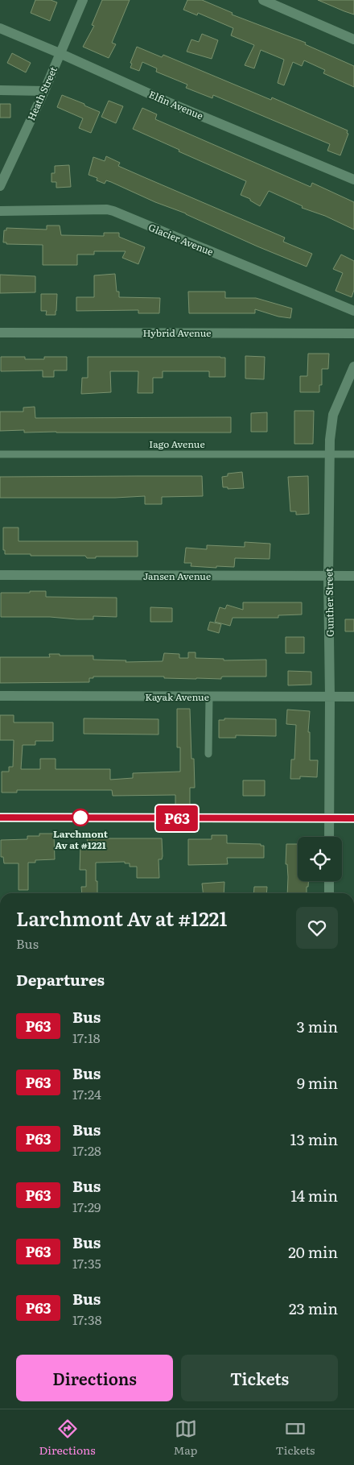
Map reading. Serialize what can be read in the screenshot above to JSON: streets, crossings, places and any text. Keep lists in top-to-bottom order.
{
  "streets": {
    "street": [
      "Heath Street",
      "Elfin Avenue",
      "Glacier Avenue",
      "Hybrid Avenue",
      "Jansen Avenue",
      "Gunther Street",
      "Kayak Avenue"
    ],
    "lane": ["Iago Avenue"]
  },
  "crossings": [
    ["Heath Street", "Elfin Avenue"],
    ["Iago Avenue", "Gunther Street"],
    ["Jansen Avenue", "Gunther Street"],
    ["Gunther Street", "Kayak Avenue"]
  ],
  "places": ["Larchmont Av at #1221"],
  "lines": ["bus line P63"],
  "page": {
    "on_map": "P63",
    "heading": [
      ["Larchmont Av at #1221", "Bus"],
      "Departures"
    ],
    "list": [
      {
        "mark": "P63",
        "name": "Bus",
        "note": "17:18",
        "value": "3 min"
      },
      {
        "mark": "P63",
        "name": "Bus",
        "note": "17:24",
        "value": "9 min"
      },
      {
        "mark": "P63",
        "name": "Bus",
        "note": "17:28",
        "value": "13 min"
      },
      {
        "mark": "P63",
        "name": "Bus",
        "note": "17:29",
        "value": "14 min"
      },
      {
        "mark": "P63",
        "name": "Bus",
        "note": "17:35",
        "value": "20 min"
      },
      {
        "mark": "P63",
        "name": "Bus",
        "note": "17:38",
        "value": "23 min"
      }
    ],
    "buttons": ["Directions", "Tickets"],
    "tabs": ["Directions", "Map", "Tickets"]
  }
}
